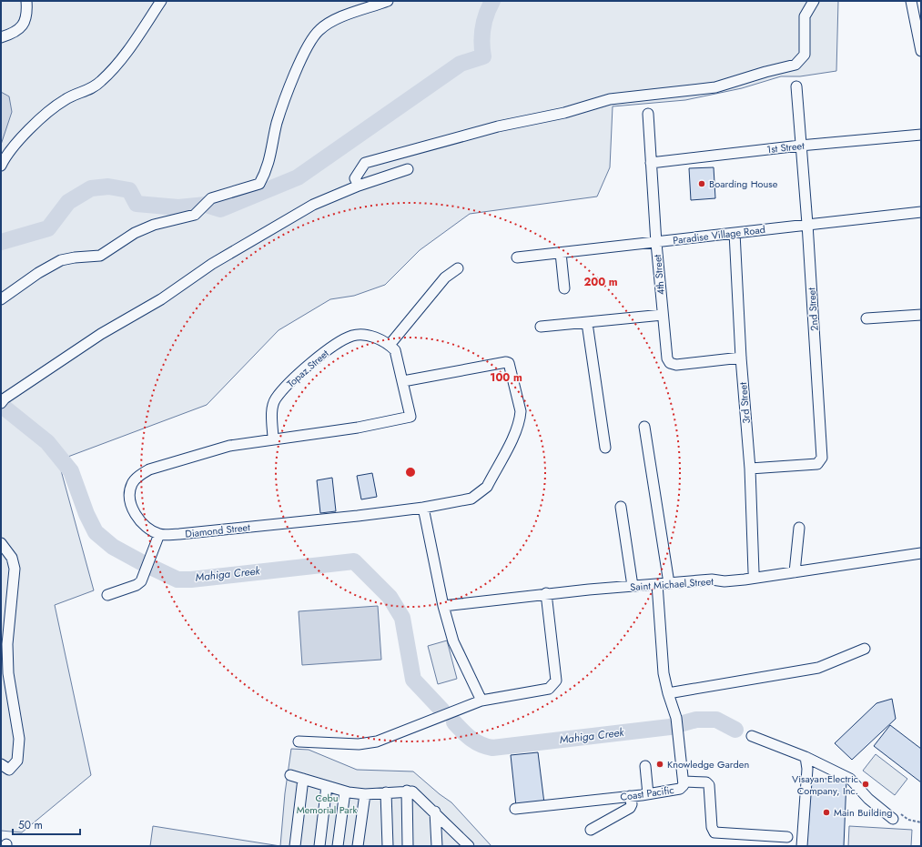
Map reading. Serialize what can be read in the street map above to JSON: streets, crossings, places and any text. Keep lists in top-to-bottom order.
{
  "streets": {
    "street": [
      "1st Street",
      "Paradise Village Road",
      "4th Street",
      "2nd Street",
      "Topaz Street",
      "3rd Street",
      "Diamond Street",
      "Saint Michael Street",
      "Coast Pacific"
    ]
  },
  "crossings": [
    ["1st Street", "4th Street"],
    ["1st Street", "2nd Street"],
    ["Paradise Village Road", "4th Street"],
    ["Paradise Village Road", "2nd Street"],
    ["Paradise Village Road", "3rd Street"],
    ["4th Street", "3rd Street"],
    ["2nd Street", "3rd Street"],
    ["Saint Michael Street", "Coast Pacific"]
  ],
  "water": ["Mahiga Creek"],
  "parks": ["Cebu Memorial Park"],
  "places": [
    "Boarding House",
    "Knowledge Garden",
    "Visayan Electric Company, Inc.",
    "Main Building"
  ],
  "scale_bar": "50 m",
  "rings": ["200 m", "100 m"]
}
